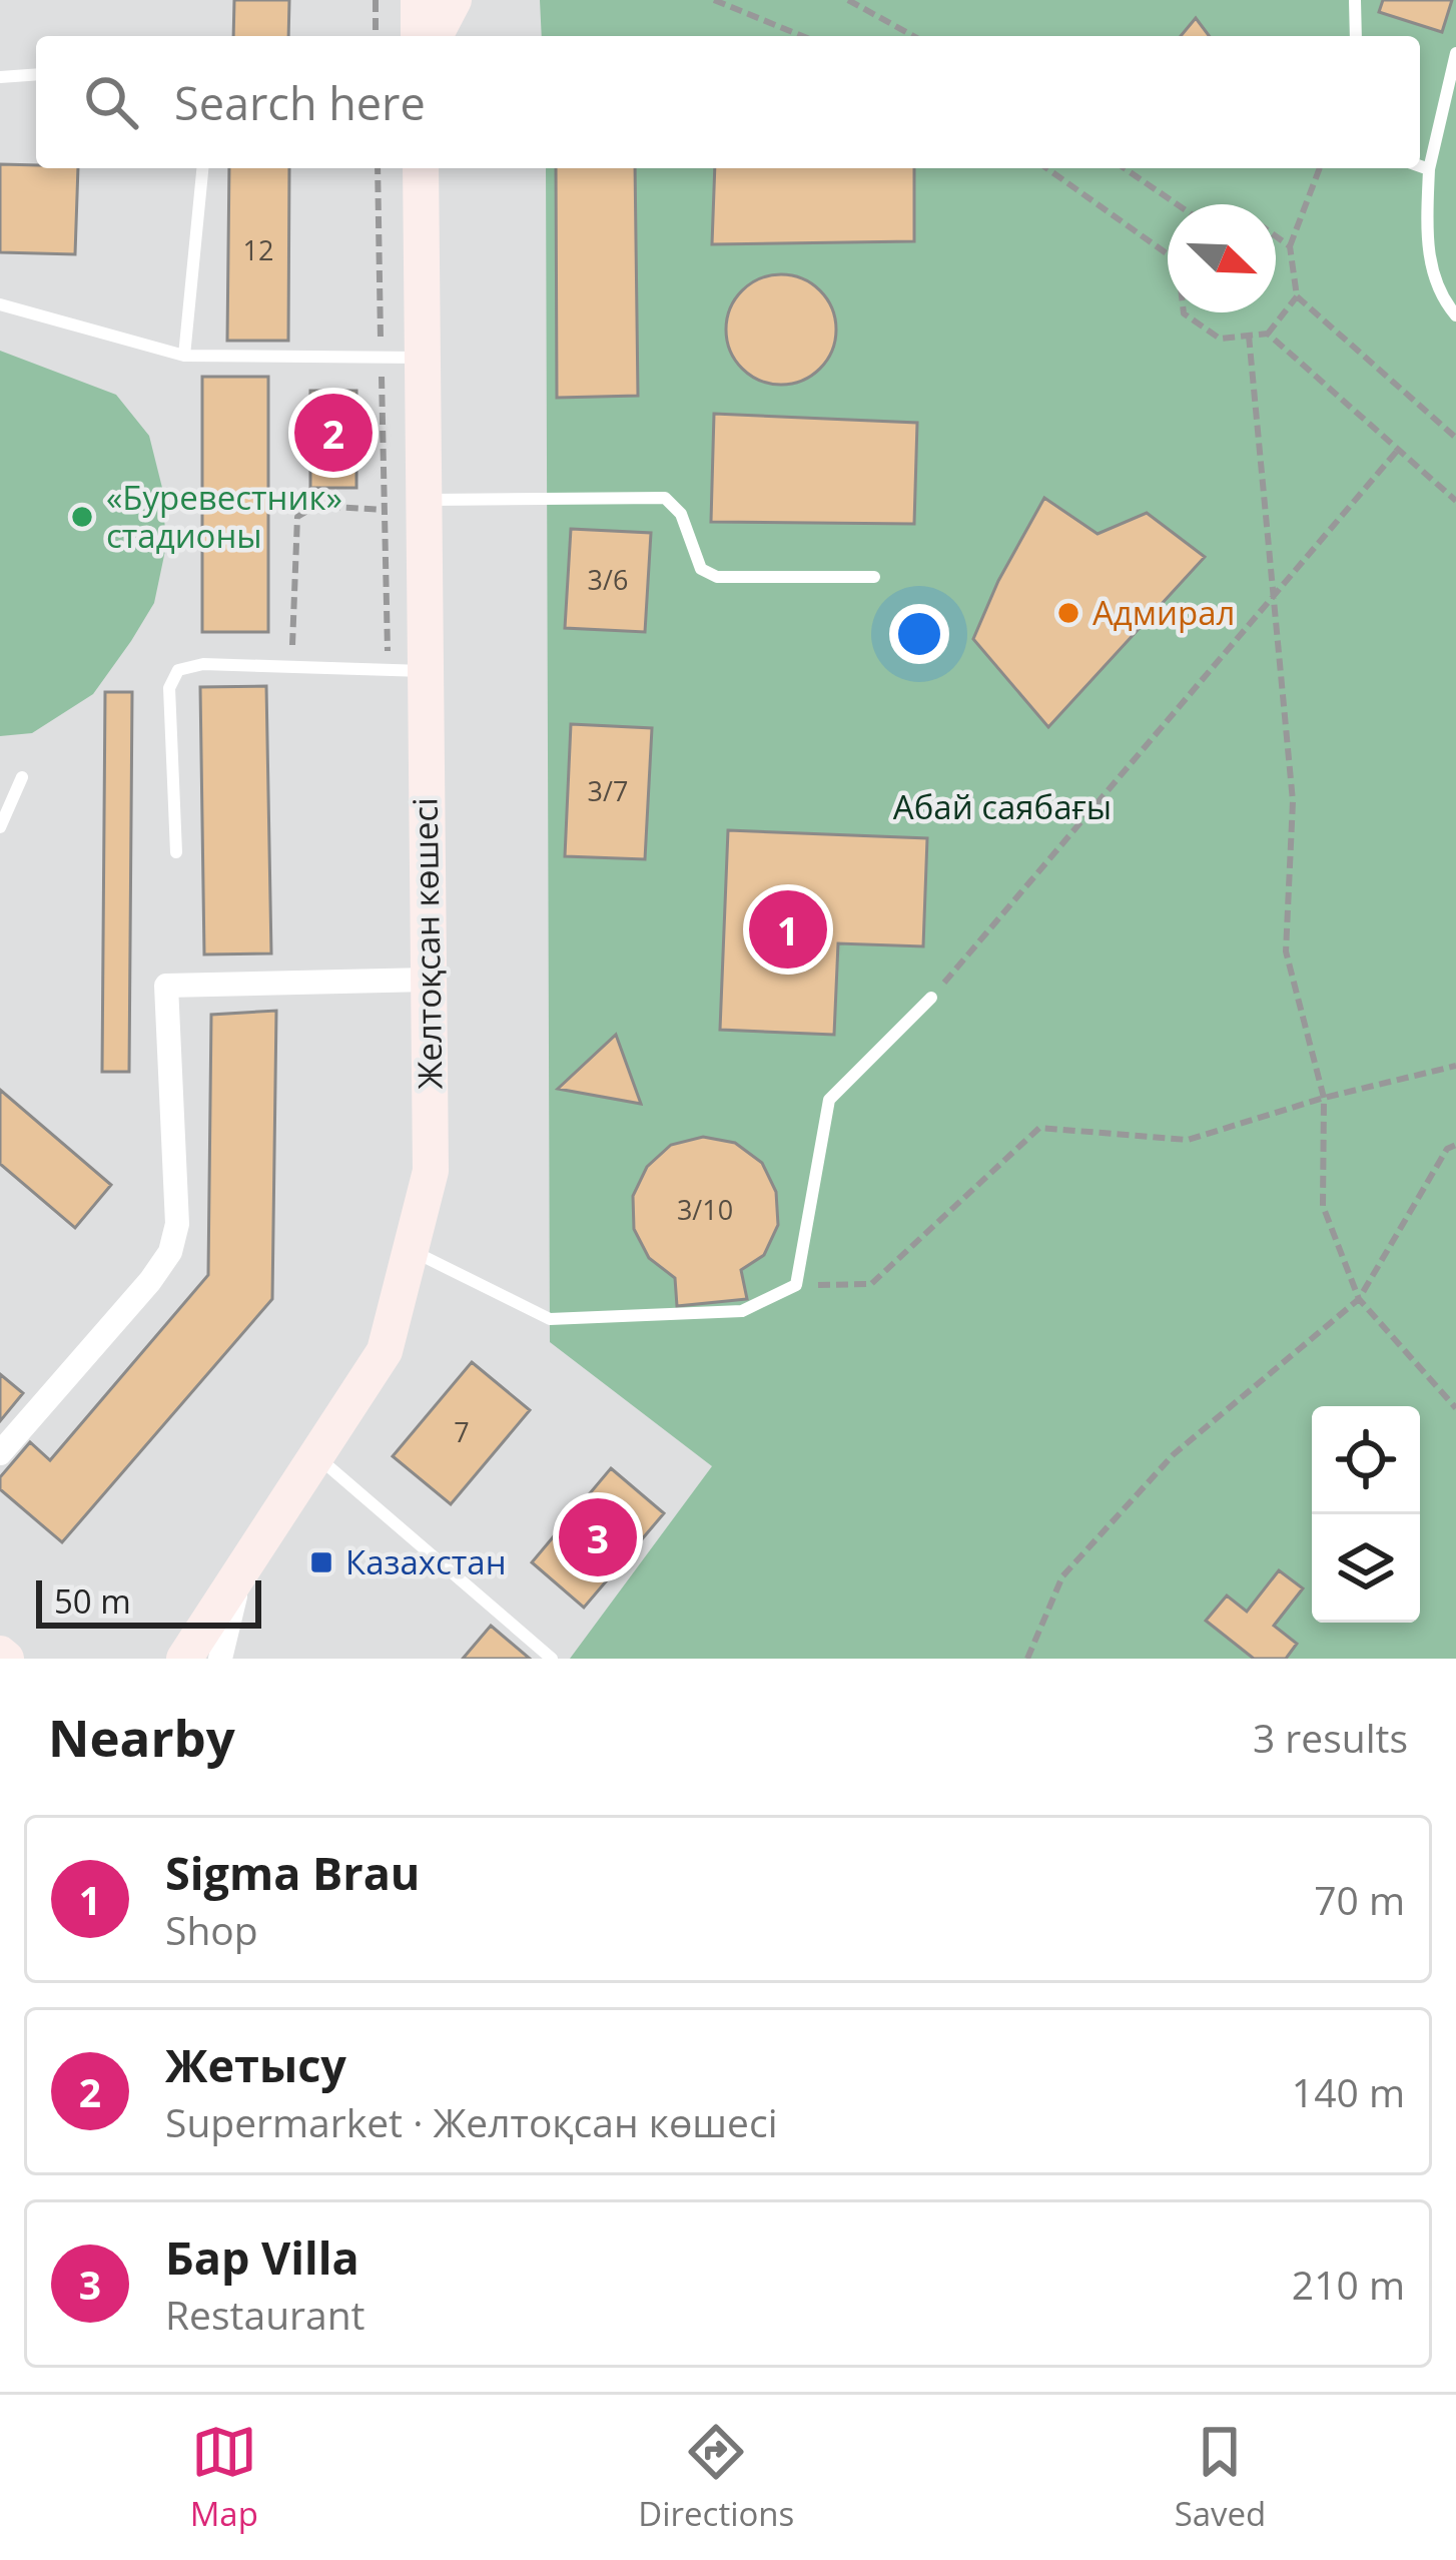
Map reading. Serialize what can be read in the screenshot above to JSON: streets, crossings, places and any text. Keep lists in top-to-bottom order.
{
  "streets": {
    "main road": ["Желтоқсан көшесі"]
  },
  "parks": ["Абай саябағы"],
  "places": {
    "other": ["«Буревестник» стадионы", "Адмирал"],
    "transit": ["Казахстан"]
  },
  "house_numbers": [
    "12",
    "3/6",
    "3/7",
    "3/10",
    "7"
  ],
  "scale_bar": "50 m",
  "north": "bottom right",
  "page": {
    "search": "Search here",
    "pins": ["2", "1", "3"],
    "scale": "50 m",
    "heading": ["Nearby", "3 results"],
    "list": [
      {
        "mark": "1",
        "name": "Sigma Brau",
        "note": "Shop",
        "value": "70 m"
      },
      {
        "mark": "2",
        "name": "Жетысу",
        "note": "Supermarket · Желтоқсан көшесі",
        "value": "140 m"
      },
      {
        "mark": "3",
        "name": "Бар Villa",
        "note": "Restaurant",
        "value": "210 m"
      }
    ],
    "nav": ["Map", "Directions", "Saved"]
  }
}
